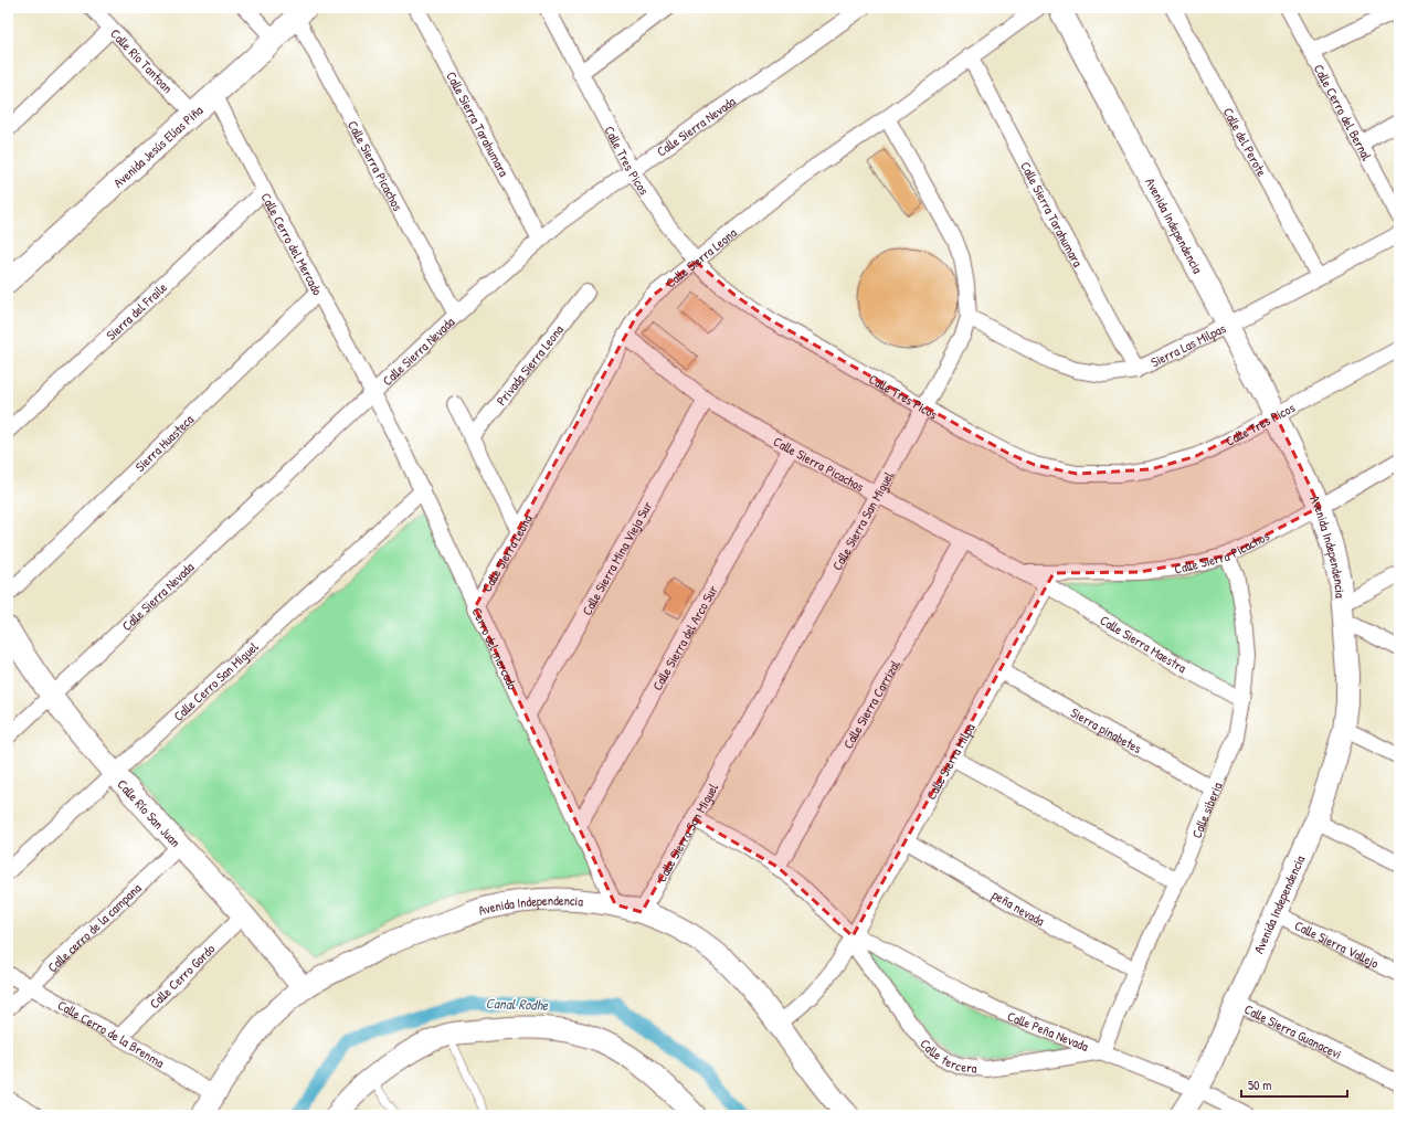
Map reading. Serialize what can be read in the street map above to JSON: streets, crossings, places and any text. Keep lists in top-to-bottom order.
{
  "streets": {
    "street": [
      "Calle Río Tantoan",
      "Calle Cerro del Bernal",
      "Calle Sierra Tarahumara",
      "Calle Sierra Nevada",
      "Calle del Perote",
      "Avenida Jesús Elías Piña",
      "Calle Tres Picos",
      "Calle Sierra Picachos",
      "Avenida Independencia",
      "Calle Cerro del Mercado",
      "Calle Sierra Leona",
      "Sierra del Fraile",
      "Sierra Las Milpas",
      "Privada Sierra Leona",
      "Sierra Huasteca",
      "Calle Sierra San Miguel",
      "Calle Sierra Mina Vieja Sur",
      "Calle Sierra del Arco Sur",
      "Calle Sierra Maestra",
      "Cerro del mercado",
      "Calle Cerro San Miguel",
      "Calle Sierra Carrizal",
      "Sierra pinabetes",
      "Calle Sierra Milpa",
      "Calle siberia",
      "Calle Río San Juan",
      "peña nevada",
      "Calle cerro de la campana",
      "Calle Sierra Vallejo",
      "Calle Cerro Gordo",
      "Calle Peña Nevada",
      "Calle Sierra Guanacevi",
      "Calle Cerro de la Brenma",
      "Calle tercera"
    ]
  },
  "crossings": [
    ["Calle Río Tantoan", "Avenida Jesús Elías Piña"],
    ["Calle Sierra Tarahumara", "Calle Sierra Nevada"],
    ["Calle Sierra Tarahumara", "Calle Sierra Leona"],
    ["Calle Sierra Tarahumara", "Sierra Las Milpas"],
    ["Calle Sierra Nevada", "Calle Tres Picos"],
    ["Calle Sierra Nevada", "Calle Sierra Picachos"],
    ["Calle Sierra Nevada", "Calle Cerro del Mercado"],
    ["Calle Sierra Nevada", "Cerro del mercado"],
    ["Calle Sierra Nevada", "Calle Río San Juan"],
    ["Calle del Perote", "Sierra Las Milpas"],
    ["Avenida Jesús Elías Piña", "Calle Sierra Picachos"],
    ["Avenida Jesús Elías Piña", "Calle Cerro del Mercado"],
    ["Calle Tres Picos", "Avenida Independencia"],
    ["Calle Tres Picos", "Calle Sierra Leona"],
    ["Calle Tres Picos", "Calle Sierra San Miguel"],
    ["Calle Sierra Picachos", "Avenida Independencia"],
    ["Calle Sierra Picachos", "Calle Sierra Leona"],
    ["Calle Sierra Picachos", "Calle Sierra San Miguel"],
    ["Calle Sierra Picachos", "Calle Sierra Mina Vieja Sur"],
    ["Calle Sierra Picachos", "Calle Sierra del Arco Sur"],
    ["Calle Sierra Picachos", "Calle Sierra Maestra"],
    ["Calle Sierra Picachos", "Calle Sierra Carrizal"],
    ["Calle Sierra Picachos", "Calle Sierra Milpa"],
    ["Calle Sierra Picachos", "Calle siberia"],
    ["Avenida Independencia", "Sierra Las Milpas"],
    ["Avenida Independencia", "Calle Sierra San Miguel"],
    ["Avenida Independencia", "Cerro del mercado"],
    ["Avenida Independencia", "Calle Sierra Milpa"],
    ["Avenida Independencia", "Calle Río San Juan"],
    ["Avenida Independencia", "Calle Sierra Vallejo"],
    ["Avenida Independencia", "Calle Peña Nevada"],
    ["Avenida Independencia", "Calle Sierra Guanacevi"],
    ["Avenida Independencia", "Calle Cerro de la Brenma"],
    ["Calle Cerro del Mercado", "Sierra del Fraile"],
    ["Calle Cerro del Mercado", "Sierra Huasteca"],
    ["Calle Cerro del Mercado", "Cerro del mercado"],
    ["Calle Sierra Leona", "Calle Sierra San Miguel"],
    ["Calle Sierra Leona", "Cerro del mercado"],
    ["Sierra Las Milpas", "Calle Sierra San Miguel"],
    ["Calle Sierra Mina Vieja Sur", "Cerro del mercado"],
    ["Calle Sierra del Arco Sur", "Cerro del mercado"],
    ["Calle Sierra Maestra", "Calle Sierra Milpa"],
    ["Calle Sierra Maestra", "Calle siberia"],
    ["Cerro del mercado", "Calle Cerro San Miguel"],
    ["Calle Cerro San Miguel", "Calle Río San Juan"],
    ["Sierra pinabetes", "Calle Sierra Milpa"],
    ["Sierra pinabetes", "Calle siberia"],
    ["Calle Sierra Milpa", "peña nevada"],
    ["Calle Sierra Milpa", "Calle Peña Nevada"],
    ["Calle Sierra Milpa", "Calle tercera"],
    ["Calle siberia", "peña nevada"],
    ["Calle siberia", "Calle Peña Nevada"],
    ["Calle siberia", "Calle tercera"],
    ["Calle Río San Juan", "Calle cerro de la campana"],
    ["Calle Río San Juan", "Calle Cerro Gordo"],
    ["Calle cerro de la campana", "Calle Cerro de la Brenma"],
    ["Calle Cerro Gordo", "Calle Cerro de la Brenma"],
    ["Calle Peña Nevada", "Calle tercera"]
  ],
  "water": ["Canal Rodhe"],
  "scale_bar": "50 m"
}
